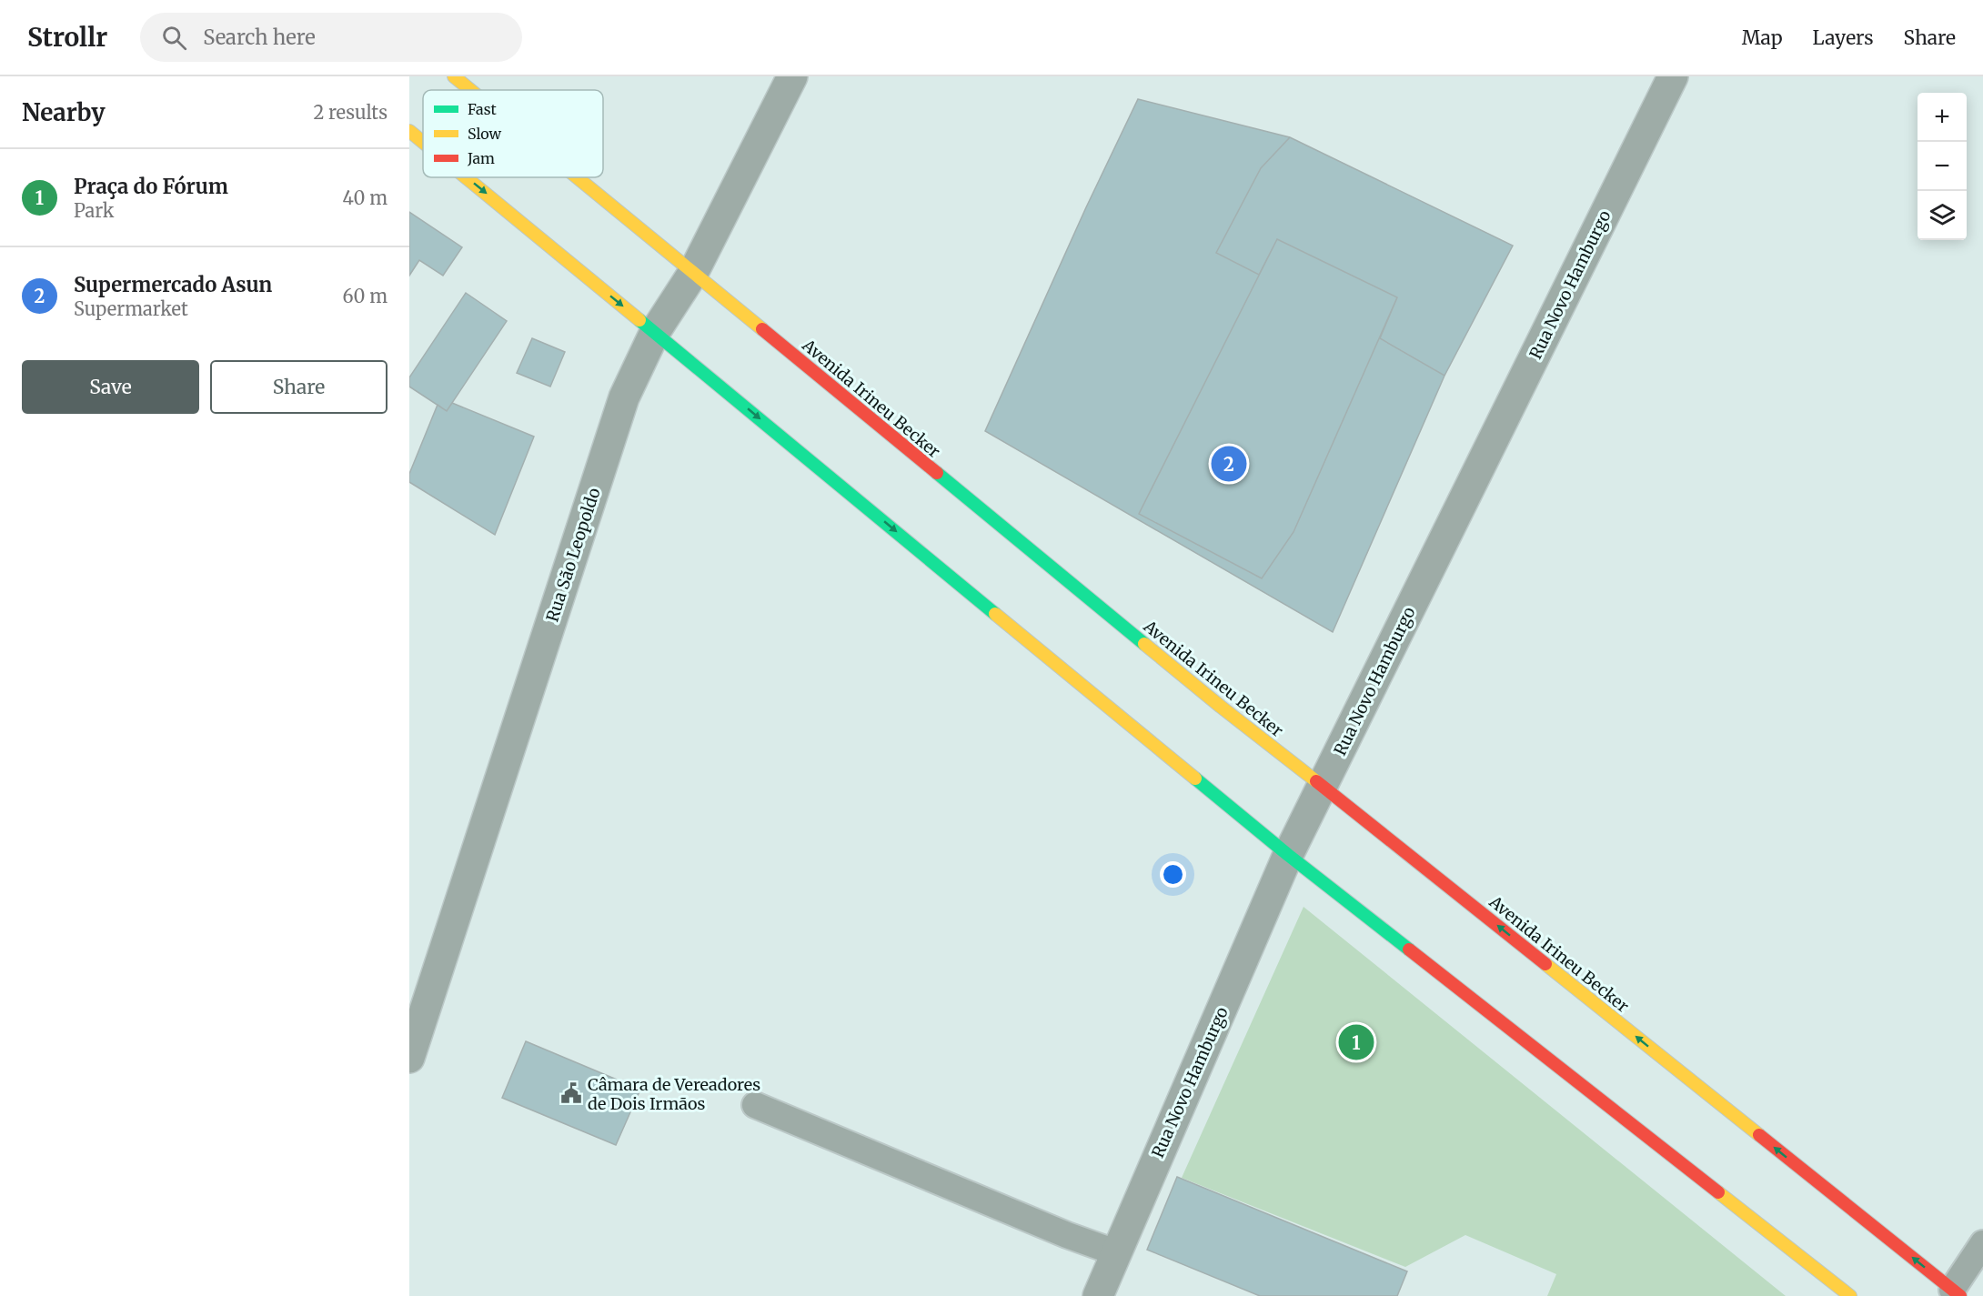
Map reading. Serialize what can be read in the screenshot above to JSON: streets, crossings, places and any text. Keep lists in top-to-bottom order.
{
  "streets": {
    "main road": ["Avenida Irineu Becker"],
    "street": ["Rua Novo Hamburgo", "Rua São Leopoldo"]
  },
  "crossings": [
    ["Rua Novo Hamburgo", "Avenida Irineu Becker"],
    ["Avenida Irineu Becker", "Rua São Leopoldo"]
  ],
  "places": {
    "public building": ["Câmara de Vereadores de Dois Irmãos"]
  },
  "legend": ["Fast", "Slow", "Jam"],
  "page": {
    "header": "Strollr",
    "search": "Search here",
    "nav": ["Map", "Layers", "Share"],
    "heading": ["Nearby", "2 results"],
    "map_buttons": ["+", "−"],
    "list": [
      {
        "mark": "1",
        "name": "Praça do Fórum",
        "note": "Park",
        "value": "40 m"
      },
      {
        "mark": "2",
        "name": "Supermercado Asun",
        "note": "Supermarket",
        "value": "60 m"
      }
    ],
    "buttons": ["Save", "Share"],
    "pins": ["2", "1"]
  }
}
